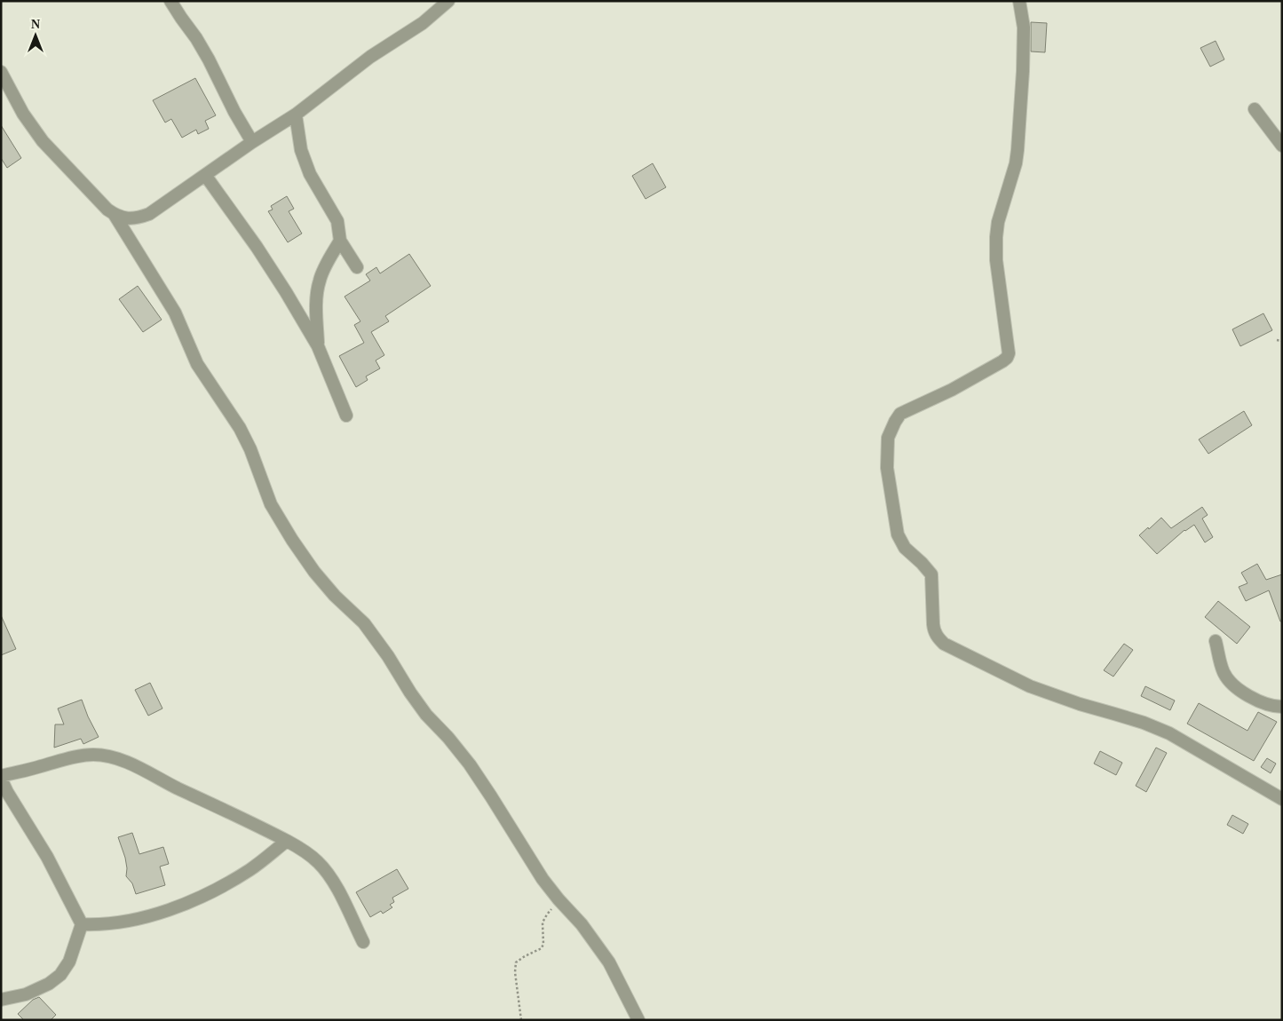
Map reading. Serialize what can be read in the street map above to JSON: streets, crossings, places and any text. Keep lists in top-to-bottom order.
{
  "north": "top"
}
